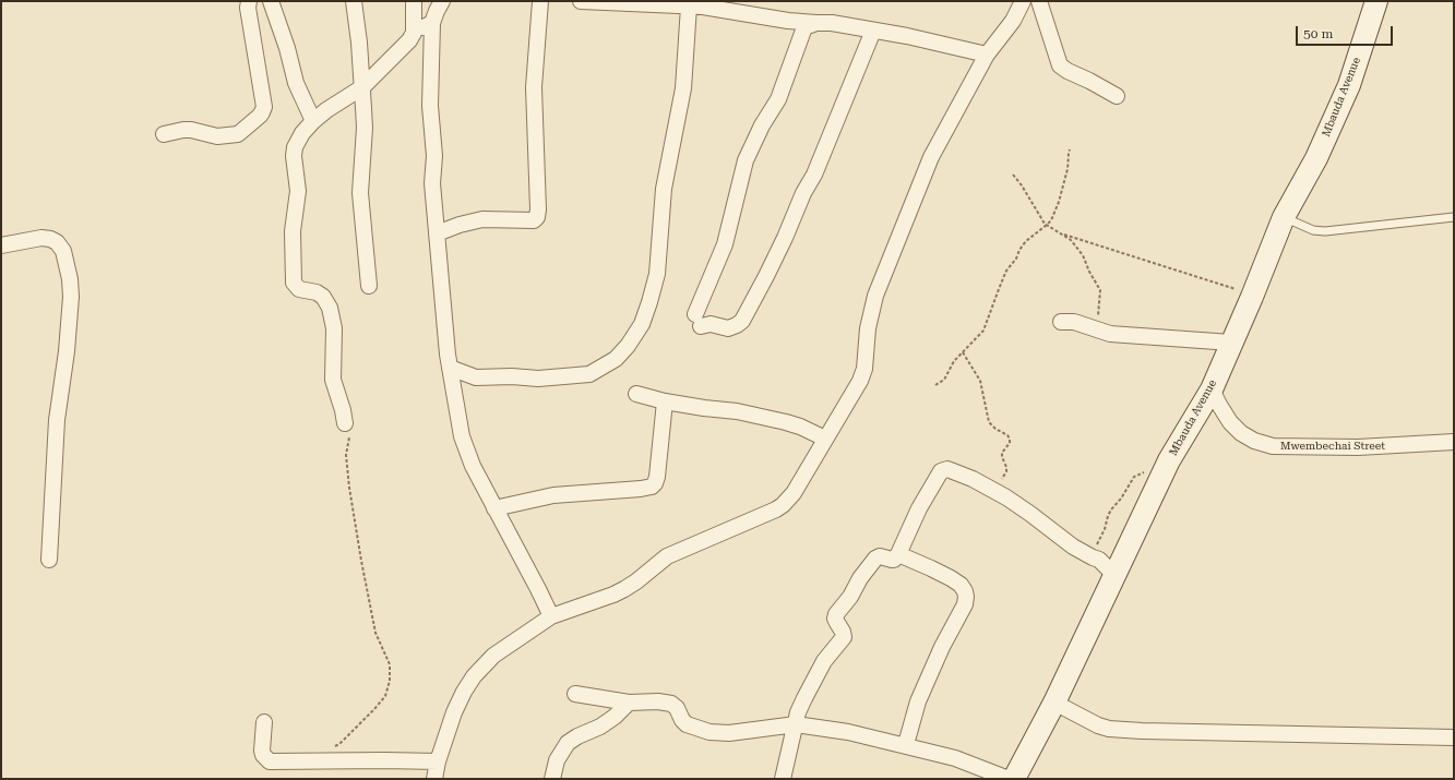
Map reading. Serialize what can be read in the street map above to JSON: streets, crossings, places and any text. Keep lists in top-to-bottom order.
{
  "streets": {
    "street": ["Mbauda Avenue", "Mwembechai Street"]
  },
  "crossings": [
    ["Mbauda Avenue", "Mwembechai Street"]
  ],
  "scale_bar": "50 m"
}
